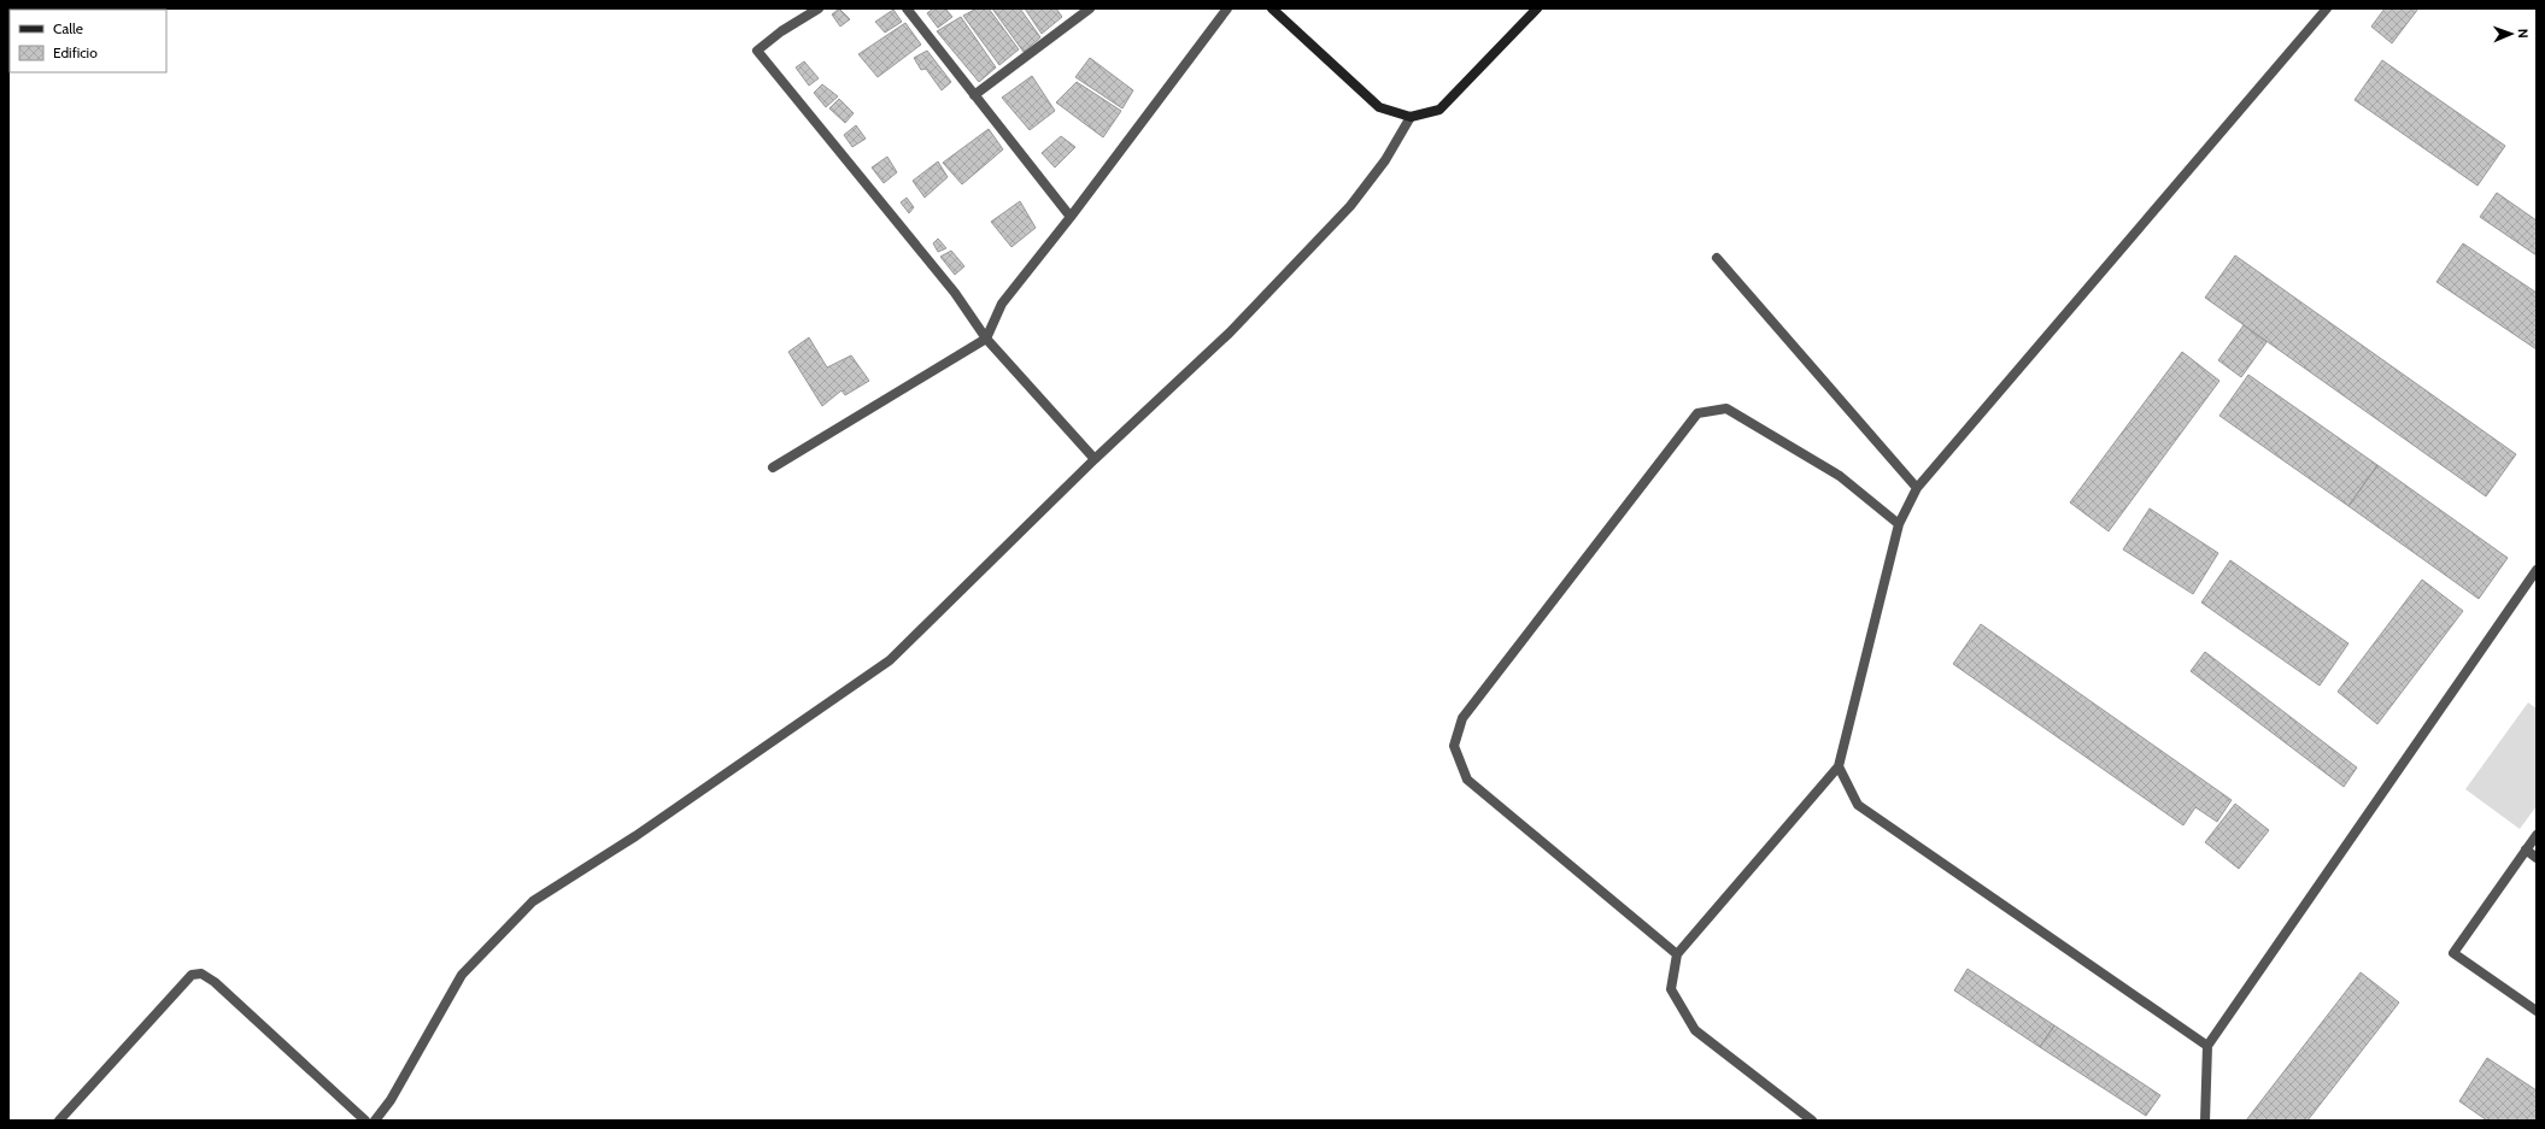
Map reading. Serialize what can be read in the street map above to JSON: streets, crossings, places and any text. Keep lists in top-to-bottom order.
{
  "legend": ["Calle", "Edificio"],
  "north": "right"
}
